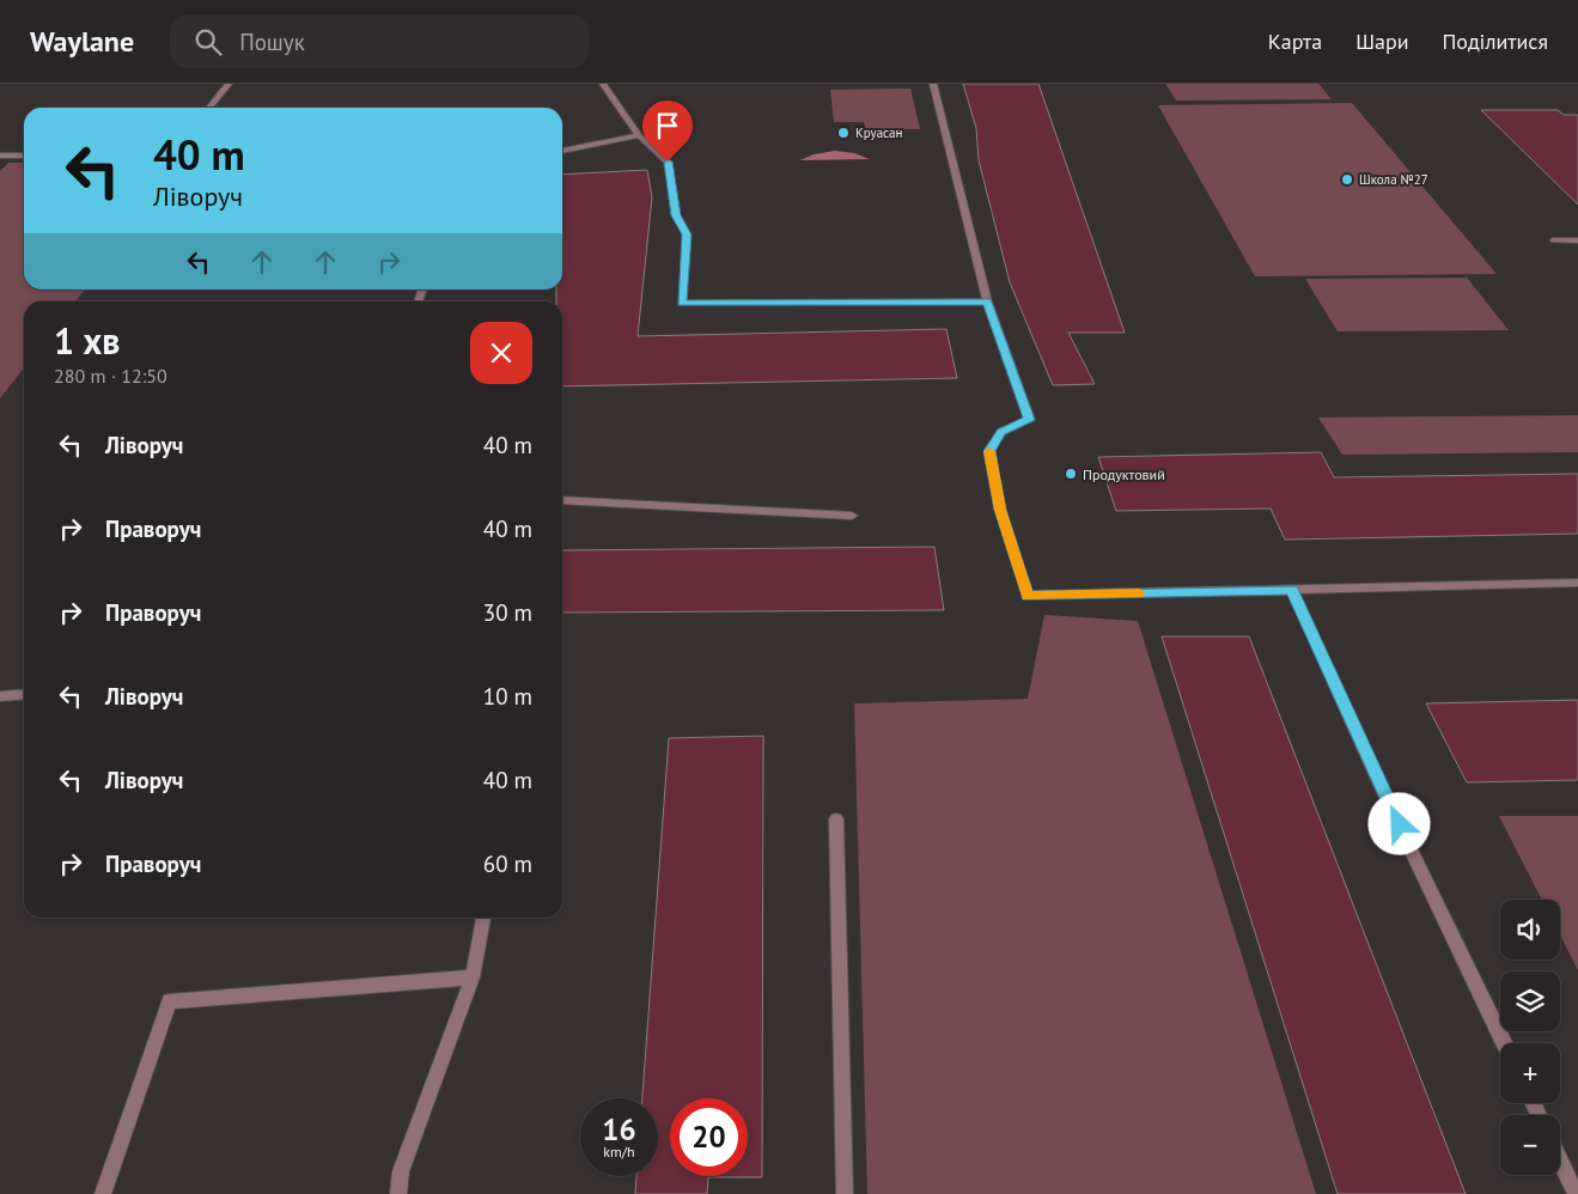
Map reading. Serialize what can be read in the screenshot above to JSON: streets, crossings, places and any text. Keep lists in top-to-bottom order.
{
  "places": ["Круасан", "Школа №27", "Продуктовий"],
  "page": {
    "header": "Waylane",
    "search": "Пошук",
    "nav": ["Карта", "Шари", "Поділитися"],
    "turn": ["40 m", "Ліворуч"],
    "heading": ["1 хв", "280 m · 12:50"],
    "list": [
      {
        "name": "Ліворуч",
        "value": "40 m"
      },
      {
        "name": "Праворуч",
        "value": "40 m"
      },
      {
        "name": "Праворуч",
        "value": "30 m"
      },
      {
        "name": "Ліворуч",
        "value": "10 m"
      },
      {
        "name": "Ліворуч",
        "value": "40 m"
      },
      {
        "name": "Праворуч",
        "value": "60 m"
      }
    ],
    "map_buttons": ["+", "−"],
    "speed": "16 km/h",
    "limit": "20"
  }
}
